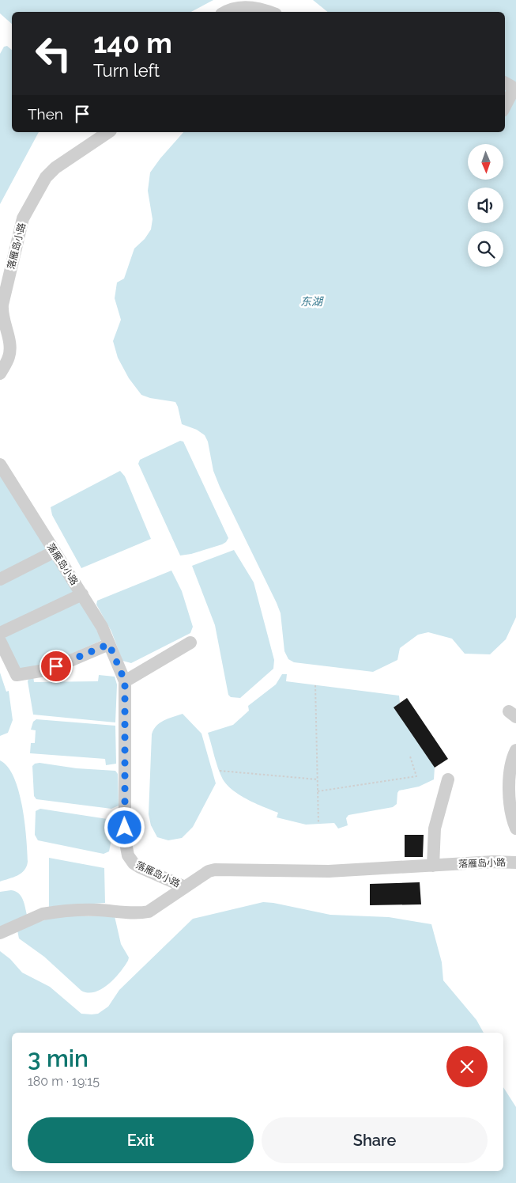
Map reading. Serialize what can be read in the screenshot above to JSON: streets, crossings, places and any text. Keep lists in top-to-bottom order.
{
  "streets": {
    "street": ["落雁岛小路"]
  },
  "water": ["东湖"],
  "north": "bottom",
  "page": {
    "turn": ["140 m", "Turn left"],
    "then": "Then",
    "heading": ["3 min", "180 m · 19:15"],
    "buttons": ["Exit", "Share"]
  }
}
